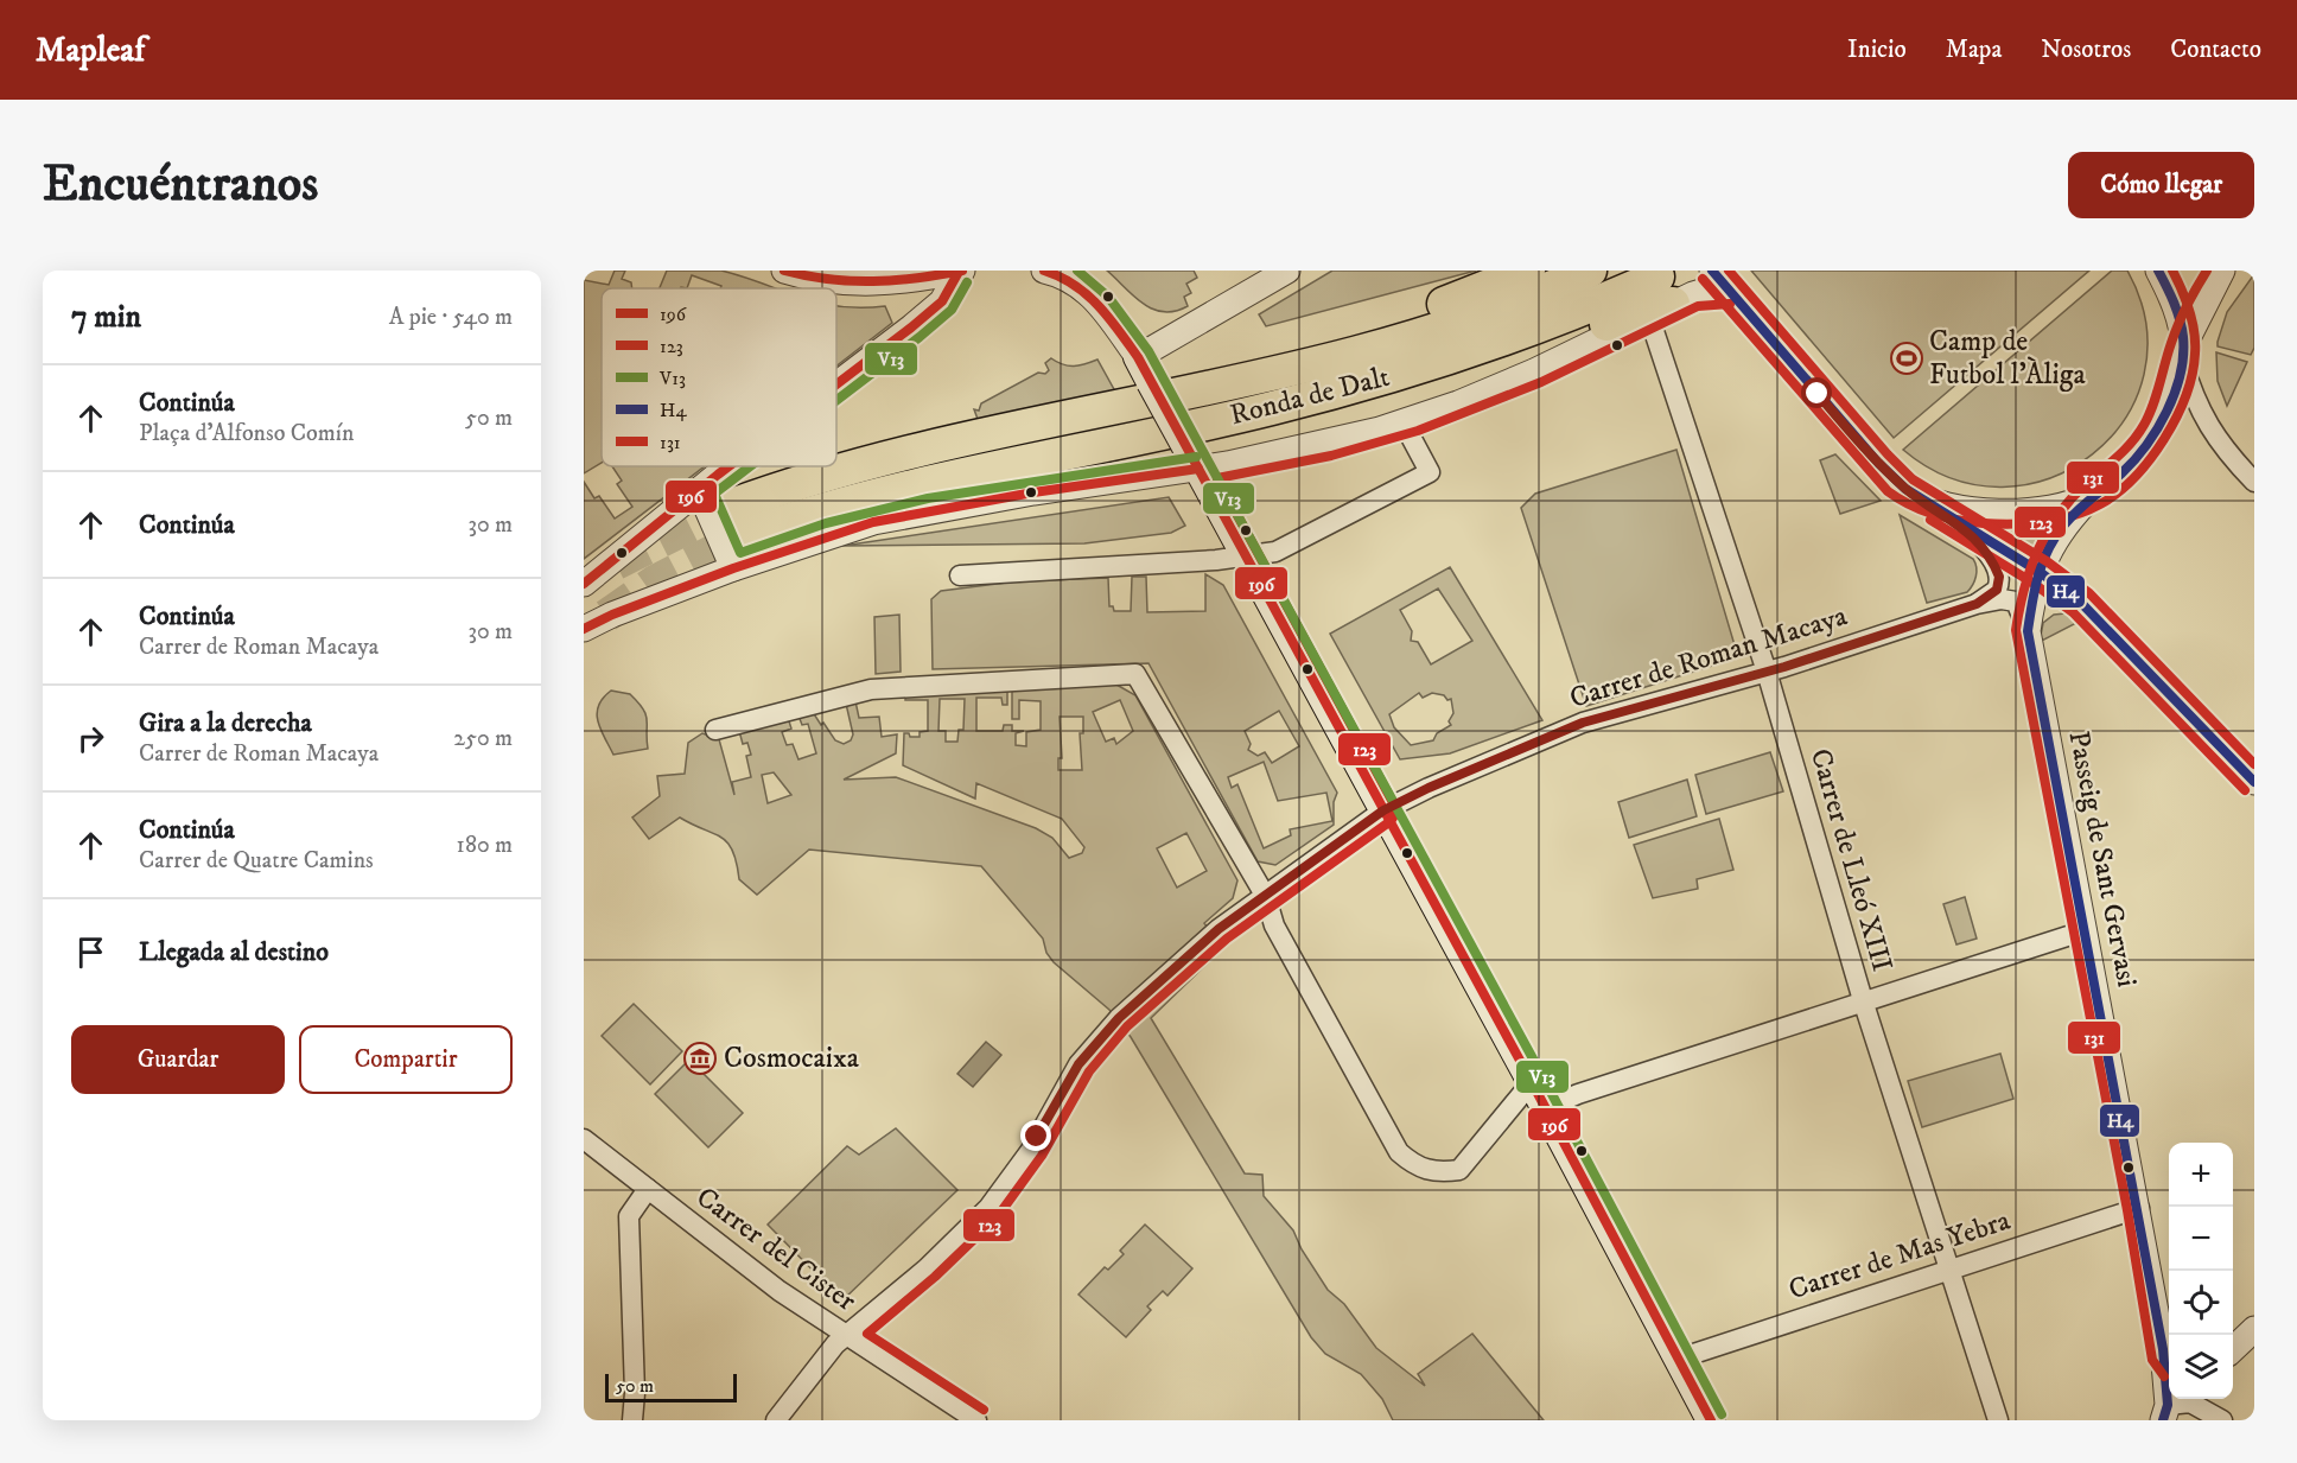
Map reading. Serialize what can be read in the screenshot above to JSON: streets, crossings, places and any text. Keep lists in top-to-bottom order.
{
  "streets": {
    "highway": ["Ronda de Dalt"],
    "street": [
      "Carrer de Roman Macaya",
      "Passeig de Sant Gervasi",
      "Carrer de Lleó XIII",
      "Carrer del Cister",
      "Carrer de Mas Yebra"
    ]
  },
  "crossings": [
    ["Ronda de Dalt", "Carrer de Lleó XIII"],
    ["Carrer de Roman Macaya", "Passeig de Sant Gervasi"],
    ["Carrer de Roman Macaya", "Carrer de Lleó XIII"],
    ["Carrer de Roman Macaya", "Carrer del Cister"],
    ["Passeig de Sant Gervasi", "Carrer de Mas Yebra"],
    ["Carrer de Lleó XIII", "Carrer de Mas Yebra"]
  ],
  "places": {
    "sports": ["Camp de Futbol l'Àliga"],
    "museum": ["Cosmocaixa"]
  },
  "lines": [
    "transit line 196",
    "transit line 123",
    "transit line V13",
    "transit line H4",
    "transit line 131"
  ],
  "legend": [
    "196",
    "123",
    "V13",
    "H4",
    "131"
  ],
  "scale_bar": "50 m",
  "page": {
    "header": "Mapleaf",
    "nav": [
      "Inicio",
      "Mapa",
      "Nosotros",
      "Contacto"
    ],
    "buttons": [
      "Cómo llegar",
      ["Guardar", "Compartir"]
    ],
    "title": "Encuéntranos",
    "heading": ["7 min", "A pie · 540 m"],
    "list": [
      ["Continúa", "Plaça d'Alfonso Comín", "50 m"],
      ["Continúa", "30 m"],
      ["Continúa", "Carrer de Roman Macaya", "30 m"],
      ["Gira a la derecha", "Carrer de Roman Macaya", "250 m"],
      ["Continúa", "Carrer de Quatre Camins", "180 m"],
      "Llegada al destino"
    ],
    "map_buttons": ["+", "−"],
    "scale": "50 m"
  }
}
